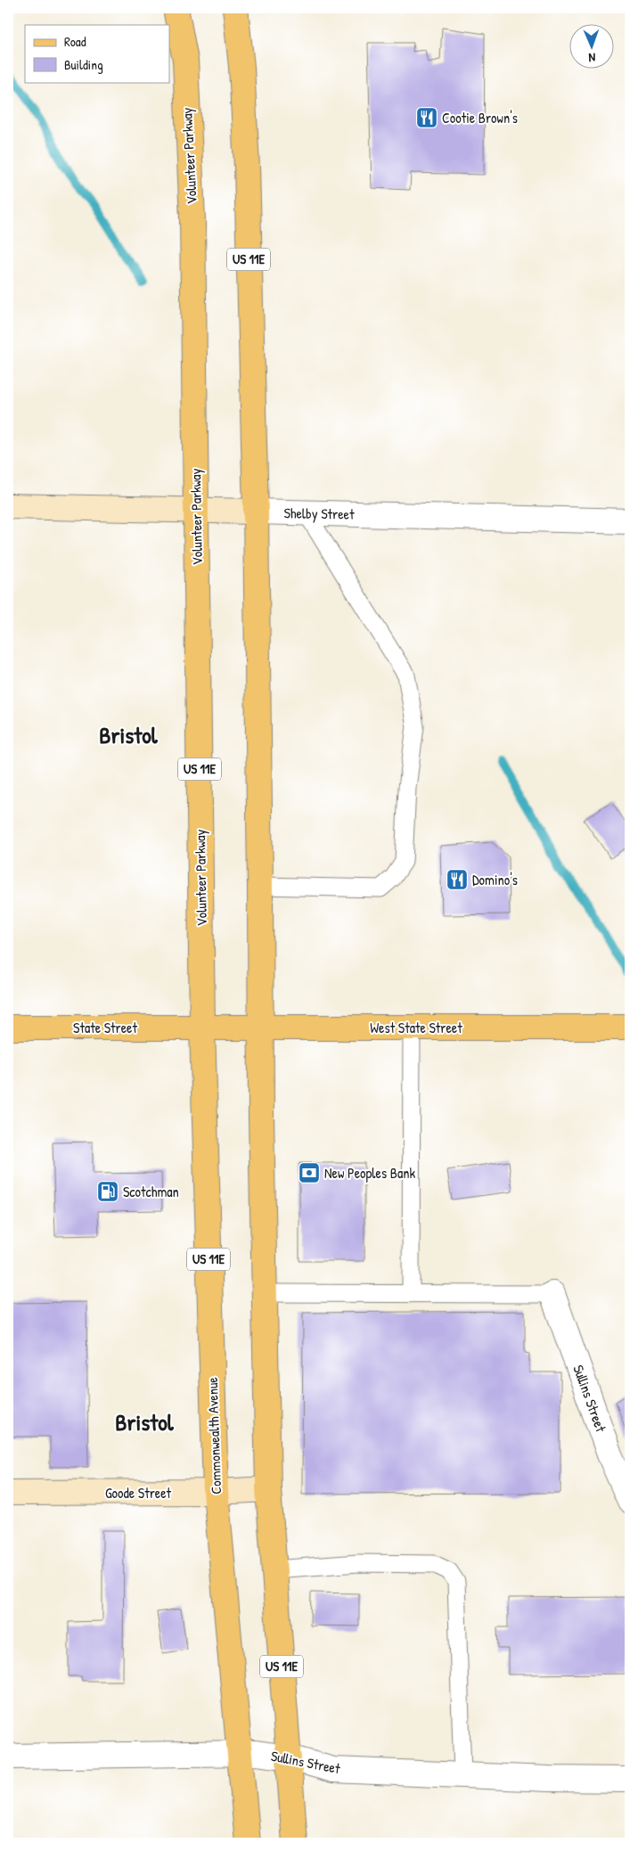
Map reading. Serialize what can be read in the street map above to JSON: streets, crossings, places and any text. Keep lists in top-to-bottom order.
{
  "streets": {
    "main road": [
      "Volunteer Parkway",
      "US 11E",
      "Shelby Street",
      "State Street",
      "West State Street",
      "Commonwealth Avenue",
      "Goode Street"
    ],
    "street": ["Sullins Street"]
  },
  "crossings": [
    ["Volunteer Parkway", "Shelby Street"],
    ["Volunteer Parkway", "State Street"],
    ["Volunteer Parkway", "West State Street"],
    ["Volunteer Parkway", "Commonwealth Avenue"],
    ["US 11E", "Shelby Street"],
    ["US 11E", "West State Street"],
    ["US 11E", "Sullins Street"],
    ["US 11E", "Goode Street"],
    ["State Street", "West State Street"],
    ["State Street", "Commonwealth Avenue"],
    ["West State Street", "Commonwealth Avenue"],
    ["Sullins Street", "Commonwealth Avenue"],
    ["Commonwealth Avenue", "Goode Street"]
  ],
  "districts": ["Bristol", "Bristol"],
  "places": {
    "restaurant": ["Cootie Brown's", "Domino's"],
    "bank": ["New Peoples Bank"],
    "fuel station": ["Scotchman"]
  },
  "legend": ["Road", "Building"],
  "north": "bottom"
}
